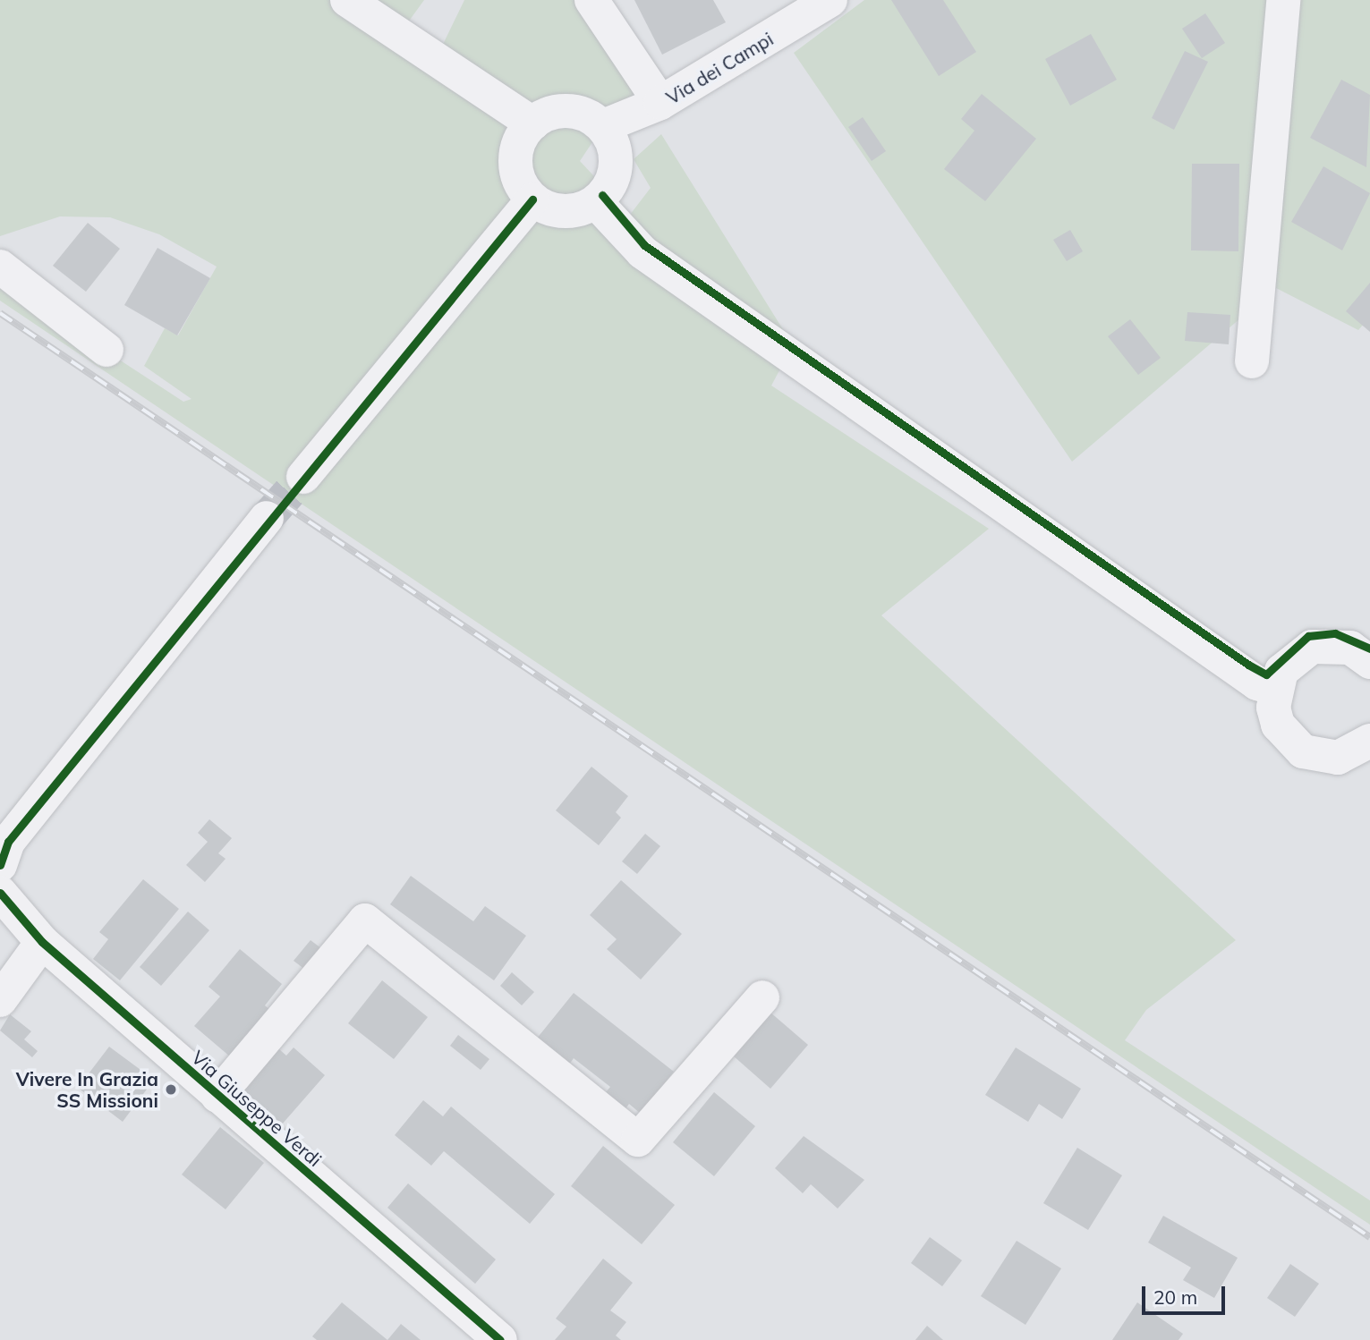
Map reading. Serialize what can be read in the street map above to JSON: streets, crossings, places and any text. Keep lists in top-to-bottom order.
{
  "streets": {
    "street": ["Via dei Campi", "Via Giuseppe Verdi"]
  },
  "places": ["Vivere In Grazia SS Missioni"],
  "scale_bar": "20 m"
}
